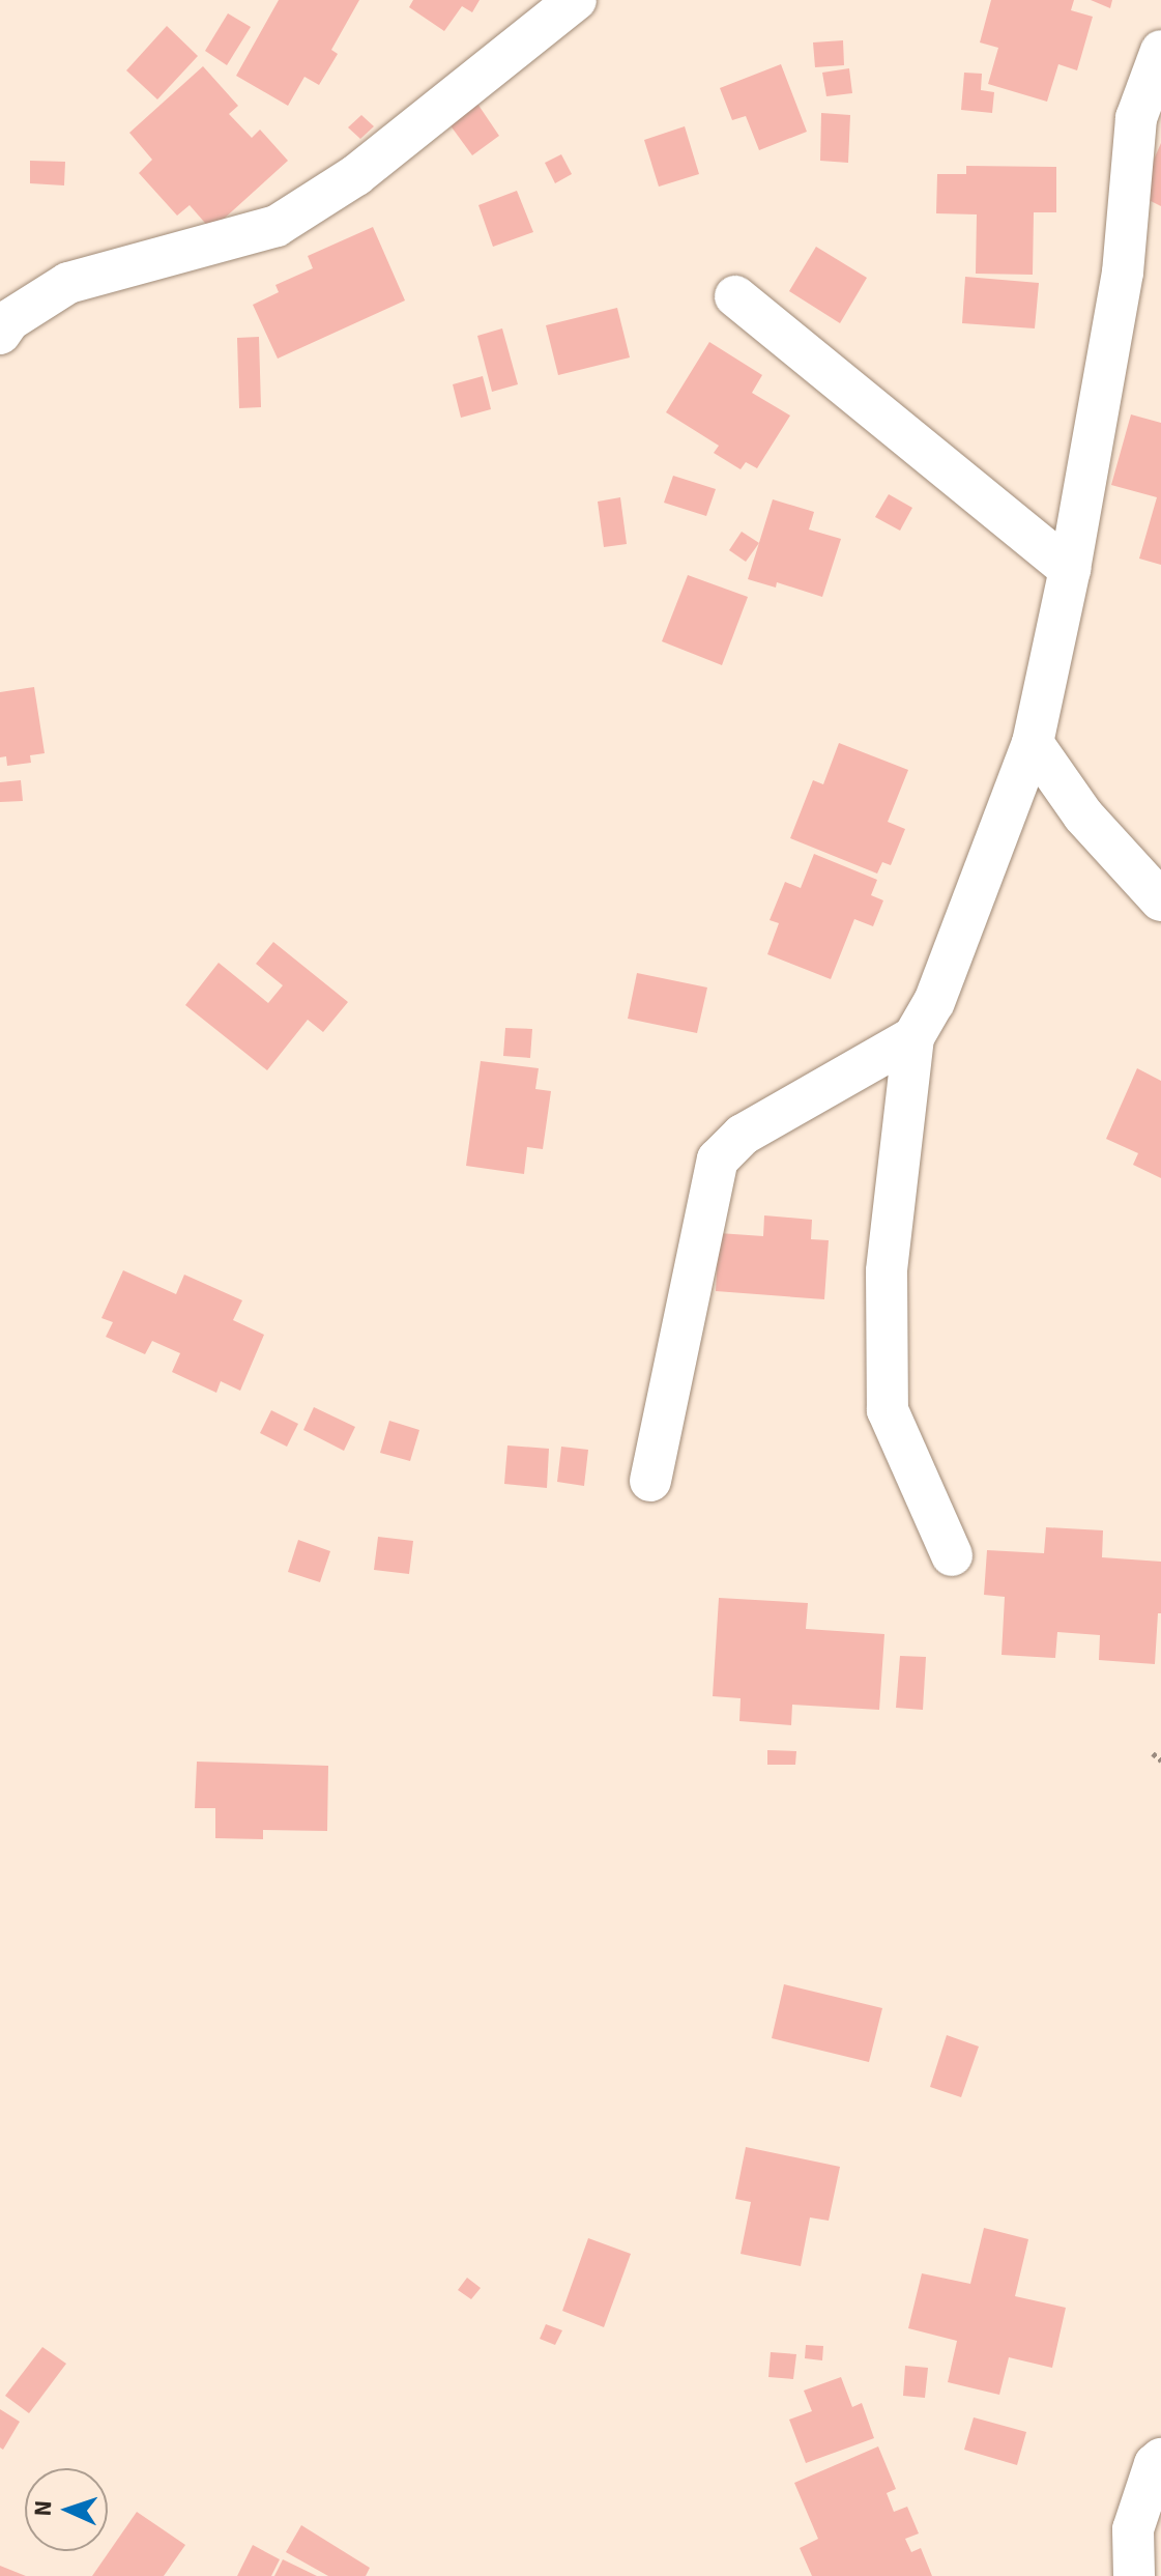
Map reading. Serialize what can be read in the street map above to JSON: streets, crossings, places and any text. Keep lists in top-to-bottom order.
{
  "north": "left"
}
